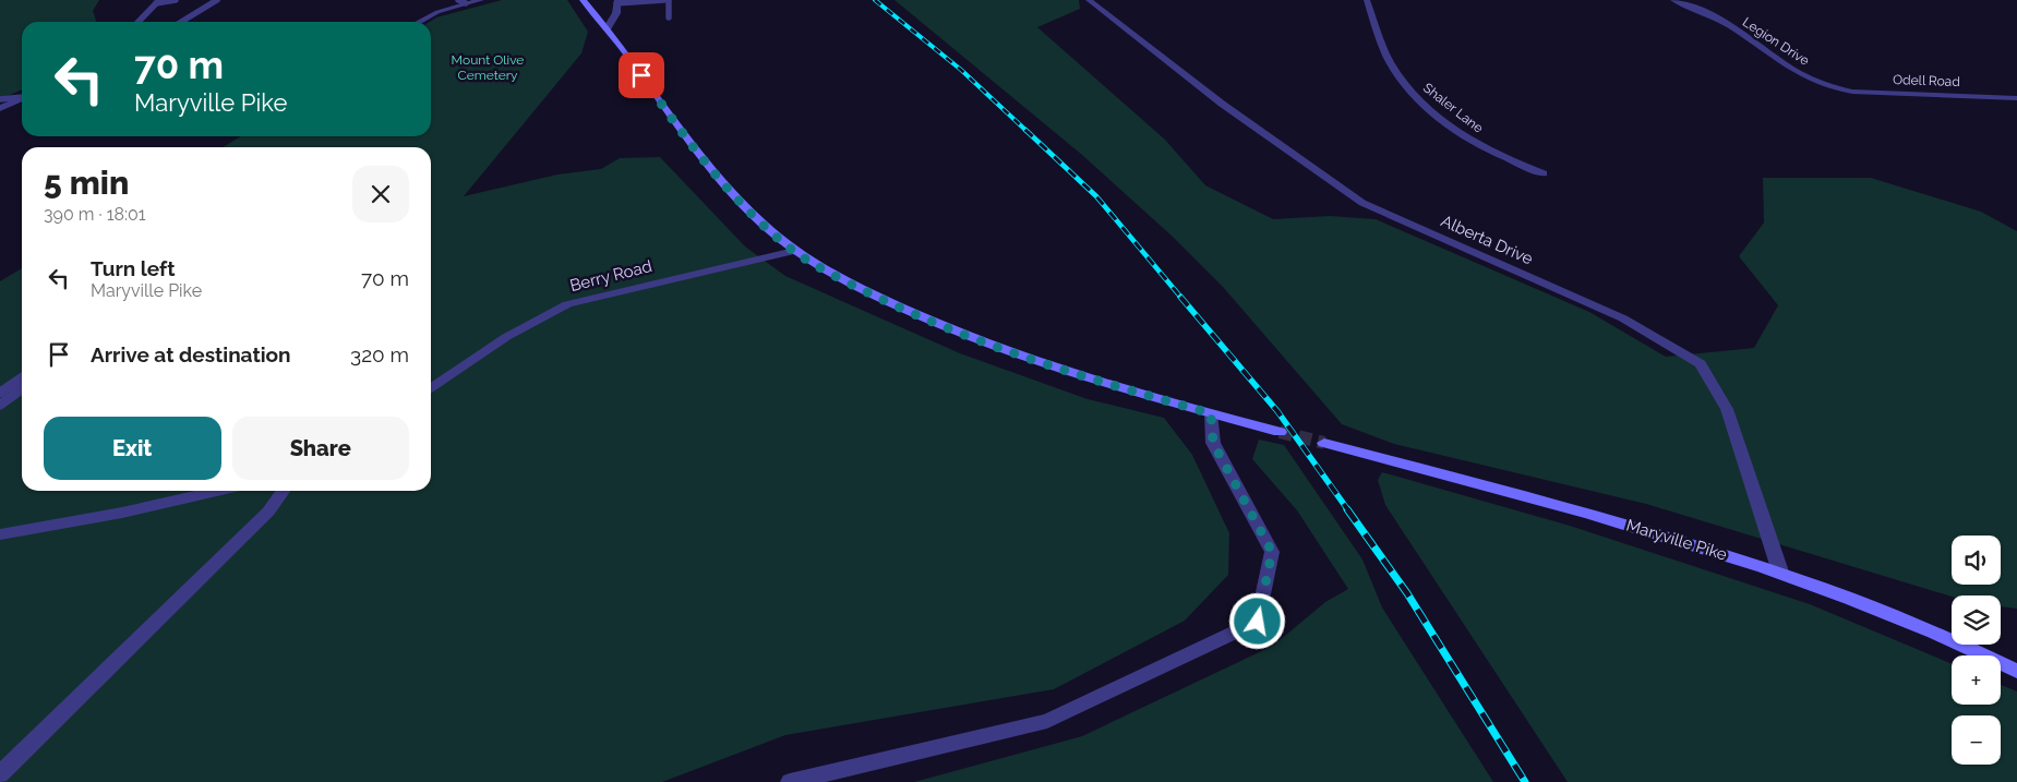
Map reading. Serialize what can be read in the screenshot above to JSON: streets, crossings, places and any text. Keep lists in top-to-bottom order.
{
  "streets": {
    "main road": ["Maryville Pike"],
    "street": [
      "Legion Drive",
      "Odell Road",
      "Shaler Lane",
      "Alberta Drive",
      "Berry Road"
    ]
  },
  "crossings": [
    ["Legion Drive", "Odell Road"],
    ["Alberta Drive", "Maryville Pike"]
  ],
  "parks": ["Mount Olive Cemetery"],
  "page": {
    "turn": ["70 m", "Maryville Pike"],
    "heading": ["5 min", "390 m · 18:01"],
    "list": [
      {
        "name": "Turn left",
        "note": "Maryville Pike",
        "value": "70 m"
      },
      {
        "name": "Arrive at destination",
        "value": "320 m"
      }
    ],
    "buttons": ["Exit", "Share"],
    "map_buttons": ["+", "−"]
  }
}
